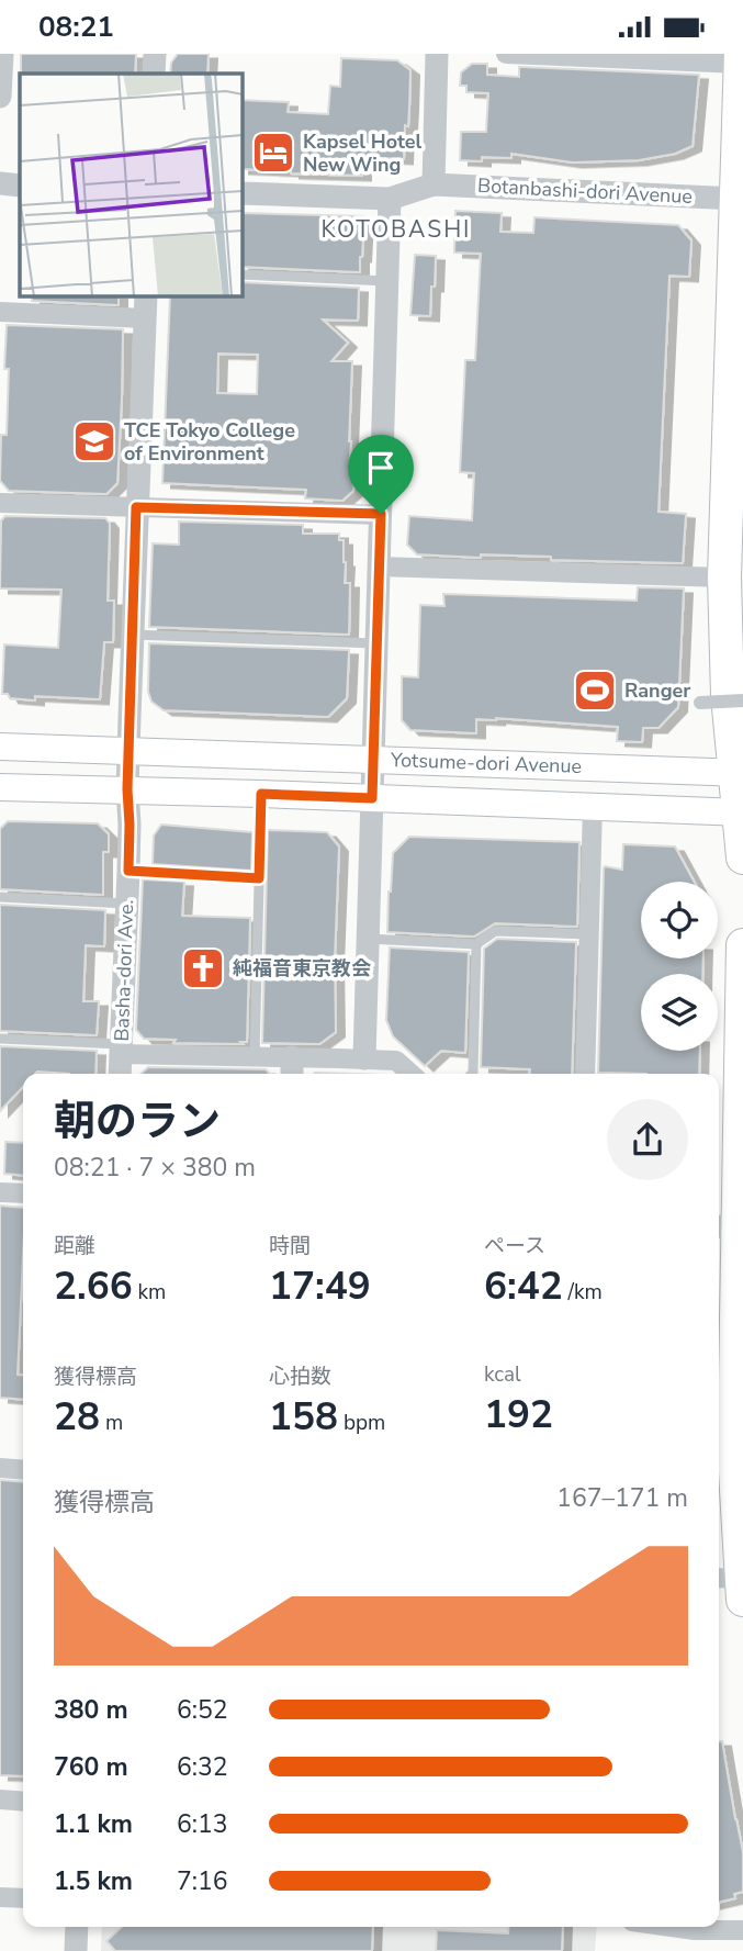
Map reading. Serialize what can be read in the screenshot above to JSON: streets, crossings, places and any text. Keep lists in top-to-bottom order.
{
  "streets": {
    "main road": ["Yotsume-dori Avenue"],
    "street": ["Botanbashi-dori Avenue", "Basha-dori Ave."]
  },
  "crossings": [
    ["Yotsume-dori Avenue", "Basha-dori Ave."]
  ],
  "districts": ["KOTOBASHI"],
  "places": {
    "hotel": ["Kapsel Hotel New Wing"],
    "school or university": ["TCE Tokyo College of Environment"],
    "sports": ["Ranger"],
    "church": ["純福音東京教会"]
  },
  "page": {
    "status": "08:21",
    "heading": ["朝のラン", "08:21 · 7 × 380 m"],
    "stats": [
      ["距離", "2.66 km"],
      ["時間", "17:49"],
      ["ペース", "6:42 /km"],
      ["獲得標高", "28 m"],
      ["心拍数", "158 bpm"],
      ["kcal", "192"]
    ],
    "chart": ["獲得標高", "167–171 m"],
    "list": [
      {
        "name": "380 m",
        "note": "6:52"
      },
      {
        "name": "760 m",
        "note": "6:32"
      },
      {
        "name": "1.1 km",
        "note": "6:13"
      },
      {
        "name": "1.5 km",
        "note": "7:16"
      }
    ]
  }
}
